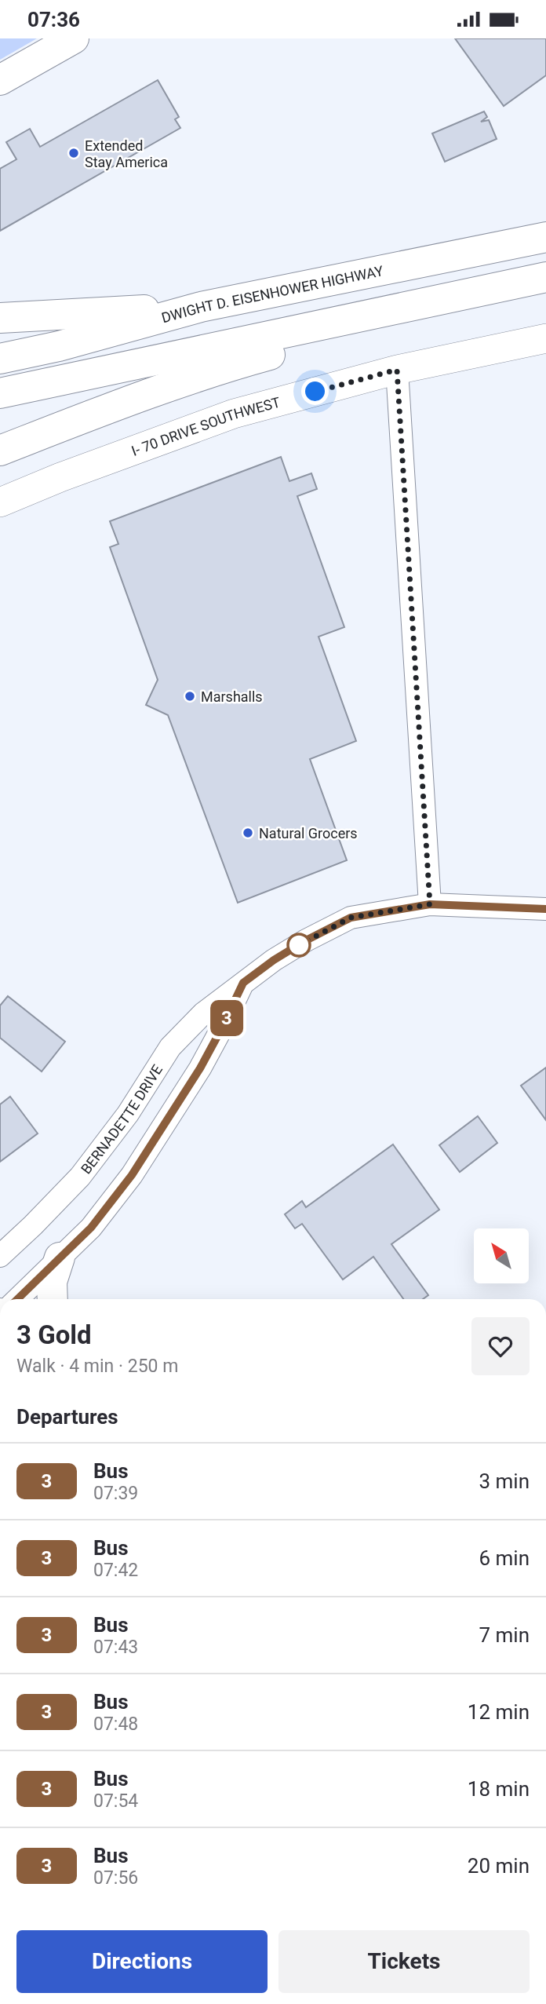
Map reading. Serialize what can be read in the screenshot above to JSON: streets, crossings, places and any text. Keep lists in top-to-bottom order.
{
  "streets": {
    "main road": ["DWIGHT D. EISENHOWER HIGHWAY"],
    "street": ["I- 70 DRIVE SOUTHWEST", "BERNADETTE DRIVE"]
  },
  "places": ["Extended Stay America", "Marshalls", "Natural Grocers"],
  "lines": ["bus line 3"],
  "north": "top left",
  "page": {
    "status": "07:36",
    "on_map": "3",
    "heading": [
      ["3 Gold", "Walk · 4 min · 250 m"],
      "Departures"
    ],
    "list": [
      {
        "mark": "3",
        "name": "Bus",
        "note": "07:39",
        "value": "3 min"
      },
      {
        "mark": "3",
        "name": "Bus",
        "note": "07:42",
        "value": "6 min"
      },
      {
        "mark": "3",
        "name": "Bus",
        "note": "07:43",
        "value": "7 min"
      },
      {
        "mark": "3",
        "name": "Bus",
        "note": "07:48",
        "value": "12 min"
      },
      {
        "mark": "3",
        "name": "Bus",
        "note": "07:54",
        "value": "18 min"
      },
      {
        "mark": "3",
        "name": "Bus",
        "note": "07:56",
        "value": "20 min"
      }
    ],
    "buttons": ["Directions", "Tickets"]
  }
}
